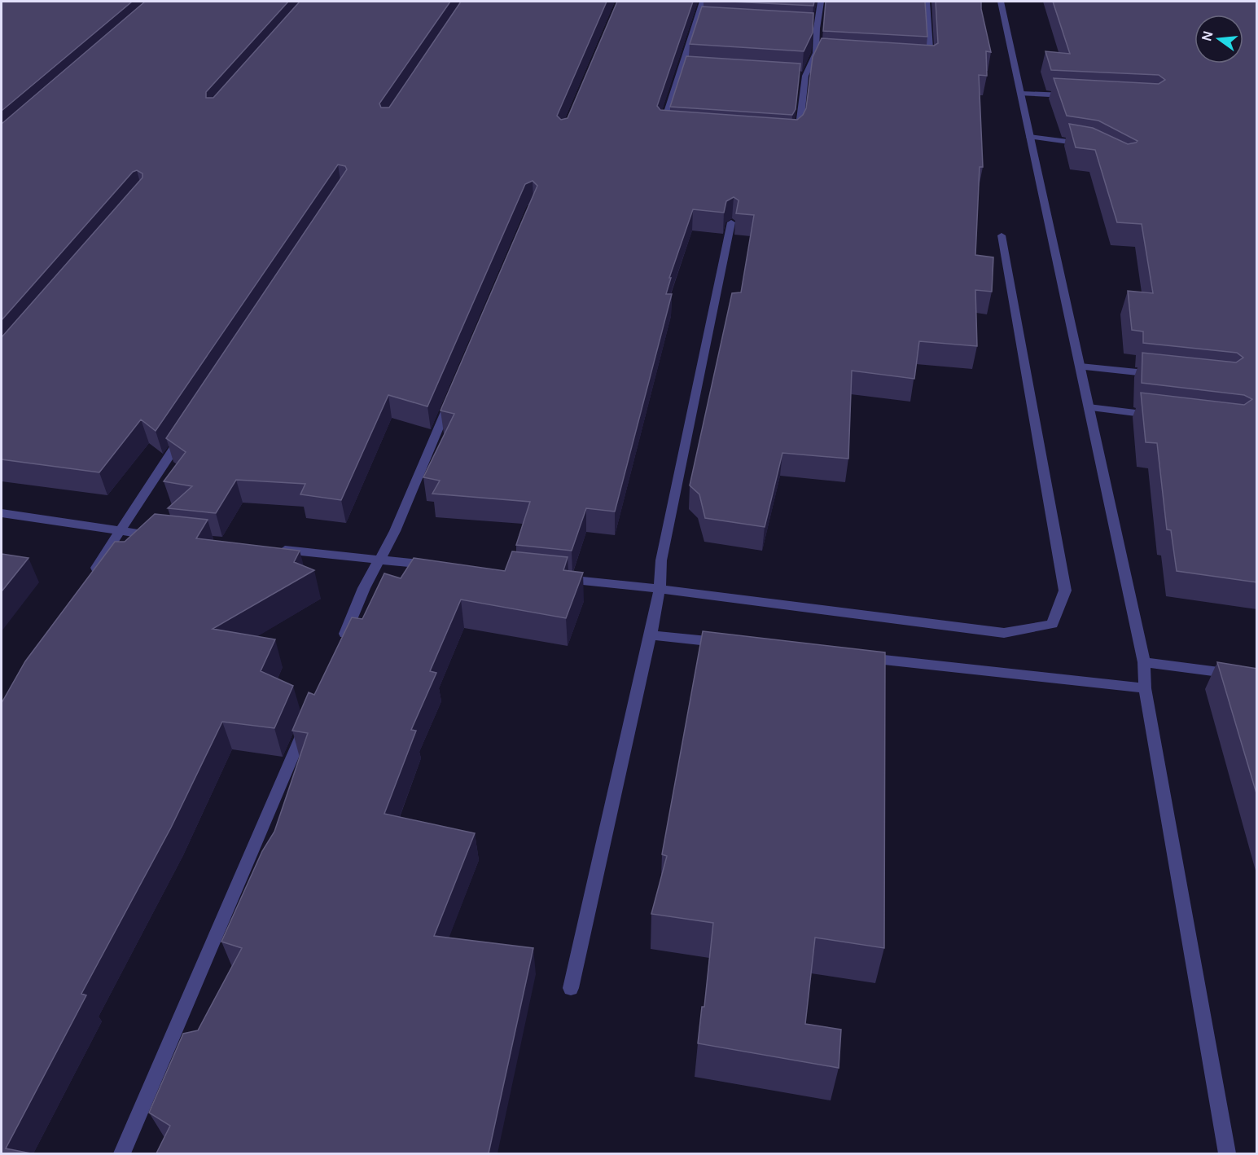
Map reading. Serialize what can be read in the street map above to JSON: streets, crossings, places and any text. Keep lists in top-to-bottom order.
{
  "north": "left"
}
